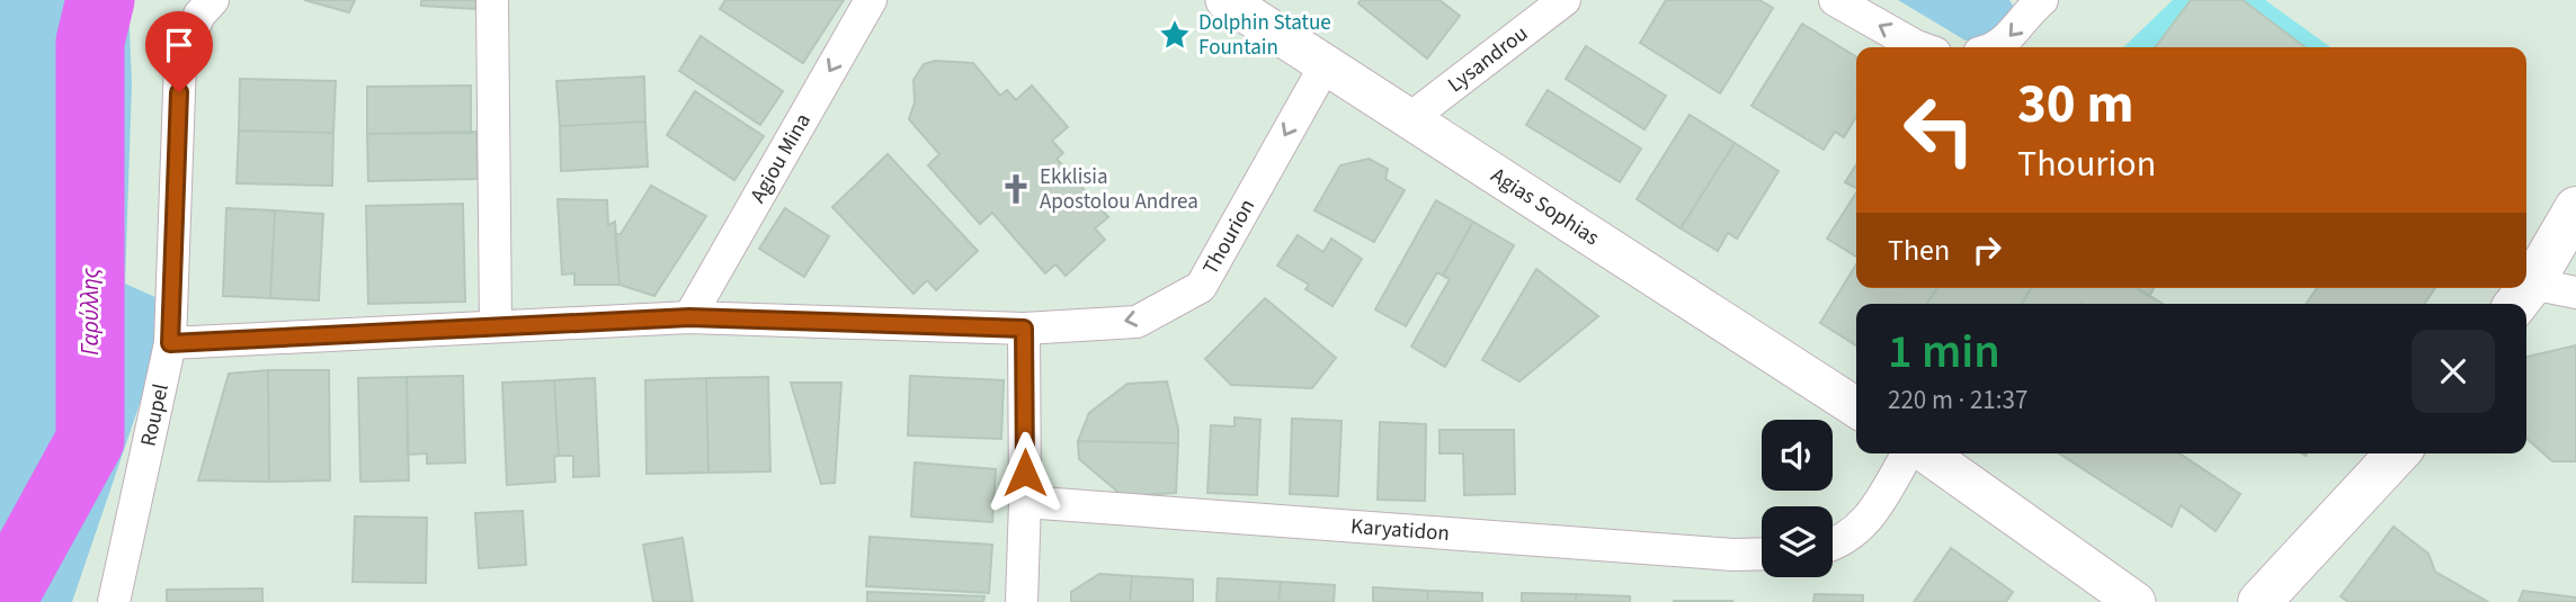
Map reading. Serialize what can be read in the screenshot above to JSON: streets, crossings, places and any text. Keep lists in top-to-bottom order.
{
  "streets": {
    "street": [
      "Lysandrou",
      "Agiou Mina",
      "Agias Sophias",
      "Thourion",
      "Roupel",
      "Karyatidon"
    ]
  },
  "crossings": [
    ["Lysandrou", "Agias Sophias"],
    ["Agiou Mina", "Thourion"],
    ["Agias Sophias", "Thourion"],
    ["Thourion", "Roupel"]
  ],
  "one_way": ["Agiou Mina"],
  "water": ["Γαρύλλης"],
  "places": {
    "place": ["Dolphin Statue Fountain"],
    "church": ["Ekklisia Apostolou Andrea"]
  },
  "page": {
    "turn": ["30 m", "Thourion"],
    "then": "Then",
    "heading": ["1 min", "220 m · 21:37"]
  }
}
